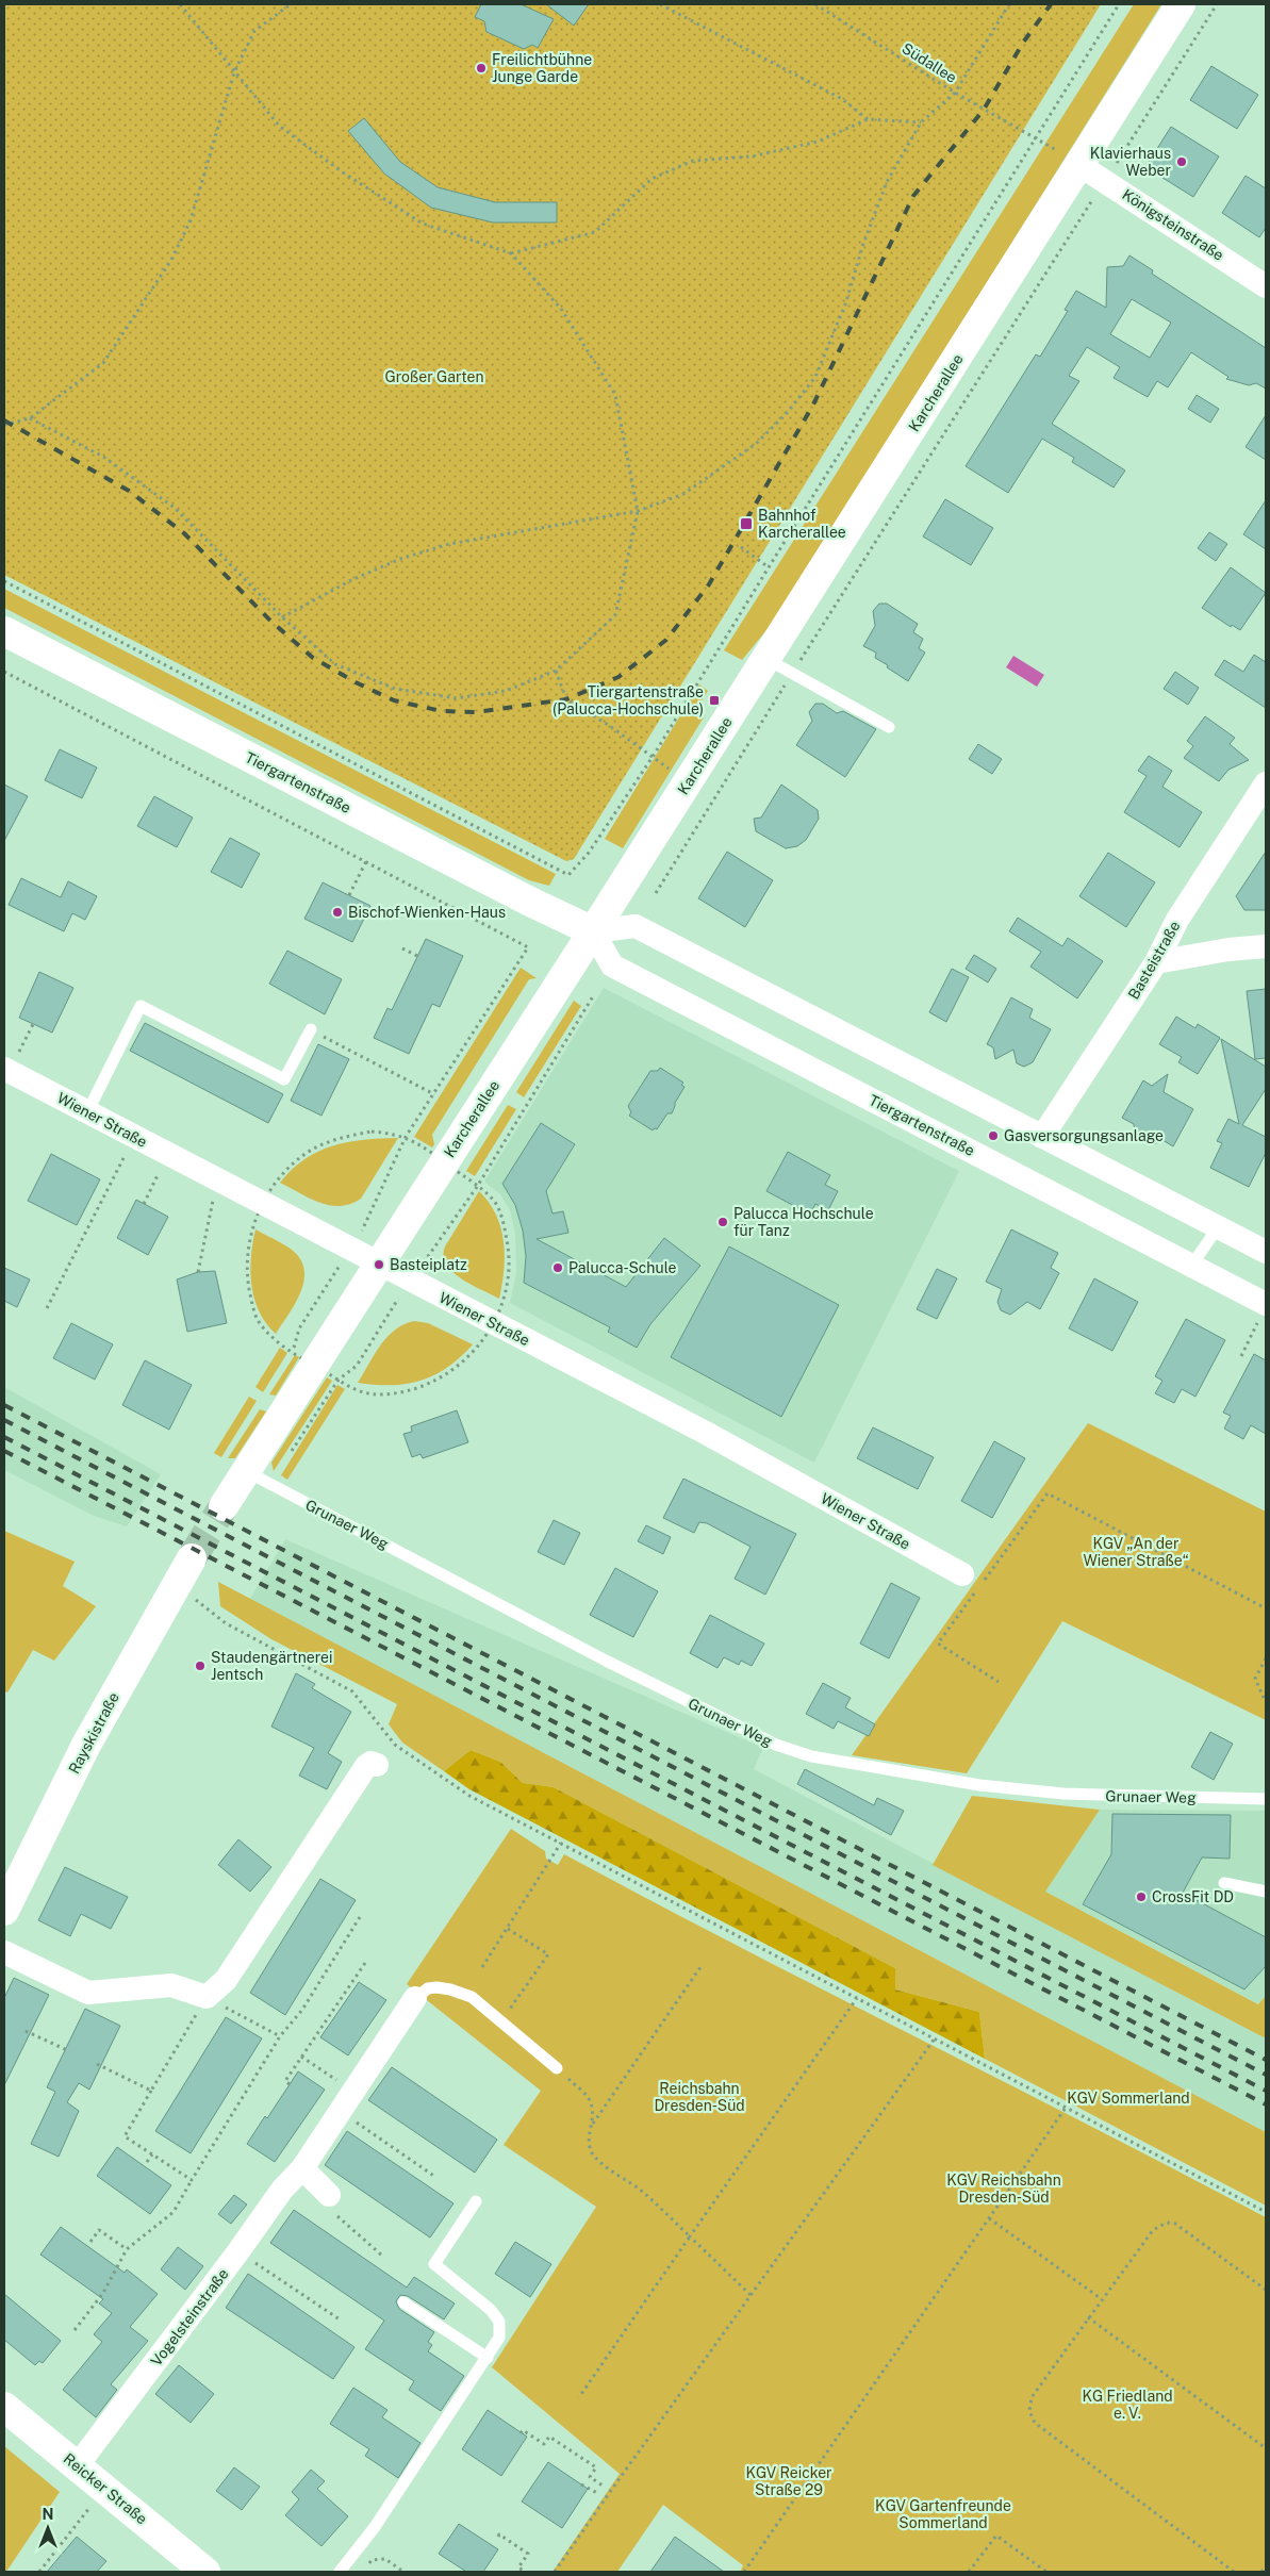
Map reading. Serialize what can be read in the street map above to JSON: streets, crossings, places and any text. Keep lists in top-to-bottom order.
{
  "streets": {
    "main road": [
      "Karcherallee",
      "Tiergartenstraße",
      "Rayskistraße",
      "Reicker Straße"
    ],
    "street": [
      "Königsteinstraße",
      "Basteistraße",
      "Wiener Straße",
      "Vogelsteinstraße"
    ],
    "lane": ["Grunaer Weg"],
    "path": ["Südallee"]
  },
  "crossings": [
    ["Königsteinstraße", "Karcherallee"],
    ["Karcherallee", "Tiergartenstraße"],
    ["Karcherallee", "Wiener Straße"],
    ["Karcherallee", "Grunaer Weg"],
    ["Vogelsteinstraße", "Reicker Straße"]
  ],
  "parks": [
    "Großer Garten",
    "KGV „An der Wiener Straße“",
    "Reichsbahn Dresden-Süd",
    "KGV Sommerland",
    "KGV Reichsbahn Dresden-Süd",
    "KG Friedland e. V.",
    "KGV Reicker Straße 29",
    "KGV Gartenfreunde Sommerland"
  ],
  "places": {
    "other": [
      "Freilichtbühne Junge Garde",
      "Klavierhaus Weber",
      "Bischof-Wienken-Haus",
      "Gasversorgungsanlage",
      "Palucca Hochschule für Tanz",
      "Basteiplatz",
      "Palucca-Schule",
      "Staudengärtnerei Jentsch",
      "CrossFit DD"
    ],
    "transit": ["Bahnhof Karcherallee", "Tiergartenstraße (Palucca-Hochschule)"]
  },
  "north": "top"
}
